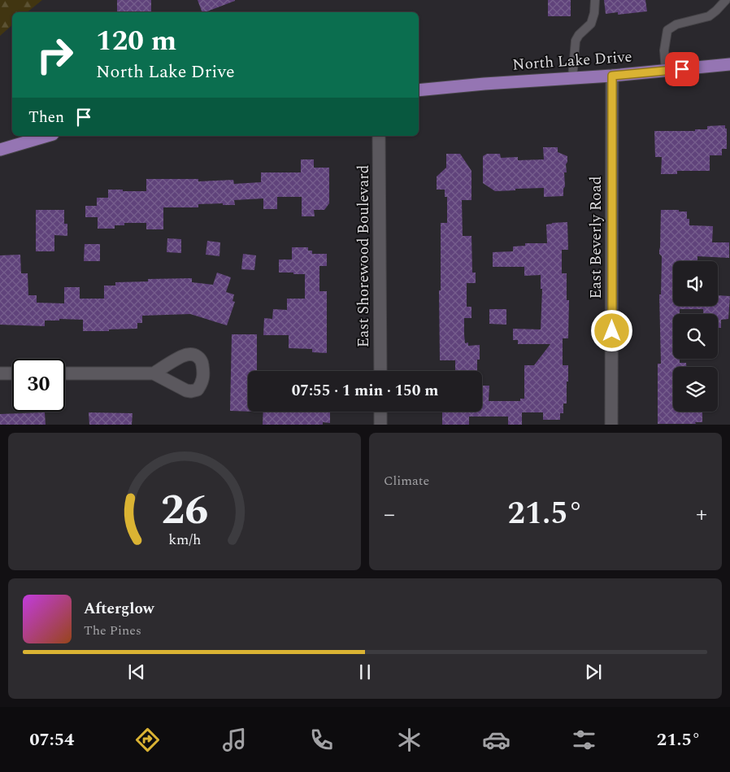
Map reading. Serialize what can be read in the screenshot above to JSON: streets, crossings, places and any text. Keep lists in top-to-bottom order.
{
  "streets": {
    "main road": ["North Lake Drive"],
    "street": ["East Beverly Road", "East Shorewood Boulevard"]
  },
  "crossings": [
    ["North Lake Drive", "East Beverly Road"]
  ],
  "page": {
    "turn": ["120 m", "North Lake Drive"],
    "then": "Then",
    "limit": "30",
    "trip": "07:55 · 1 min · 150 m",
    "tile": "Climate",
    "heat": ["−", "21.5°", "+"],
    "song": ["Afterglow", "The Pines"],
    "tabs": ["07:54", "21.5°"],
    "gauge": ["26", "km/h"]
  }
}
